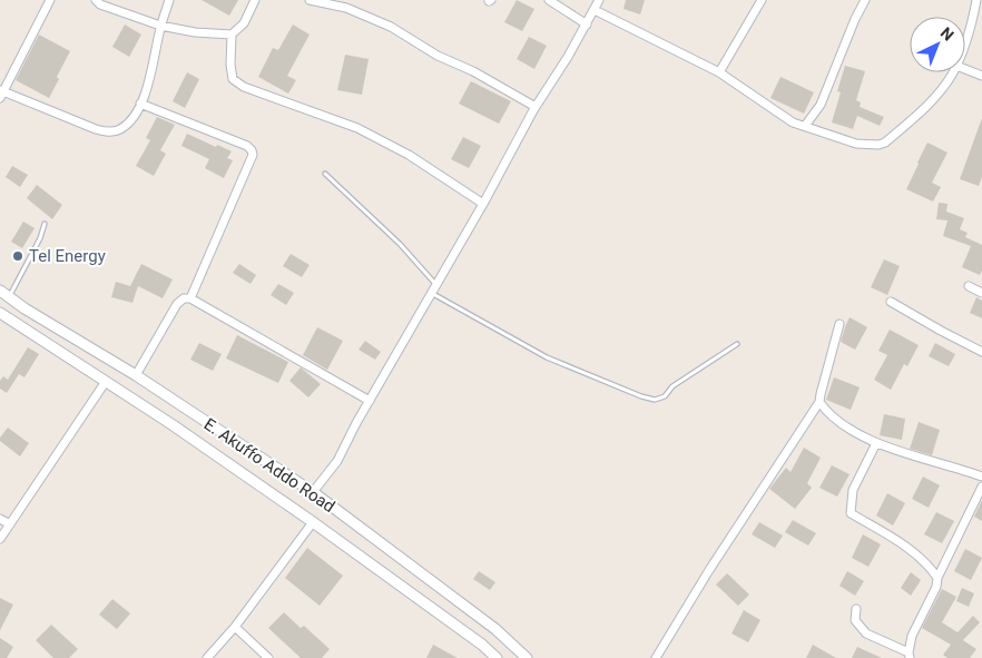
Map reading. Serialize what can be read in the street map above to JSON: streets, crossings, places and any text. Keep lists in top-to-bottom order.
{
  "streets": {
    "main road": ["E. Akuffo Addo Road"]
  },
  "places": ["Tel Energy"],
  "north": "top right"
}
